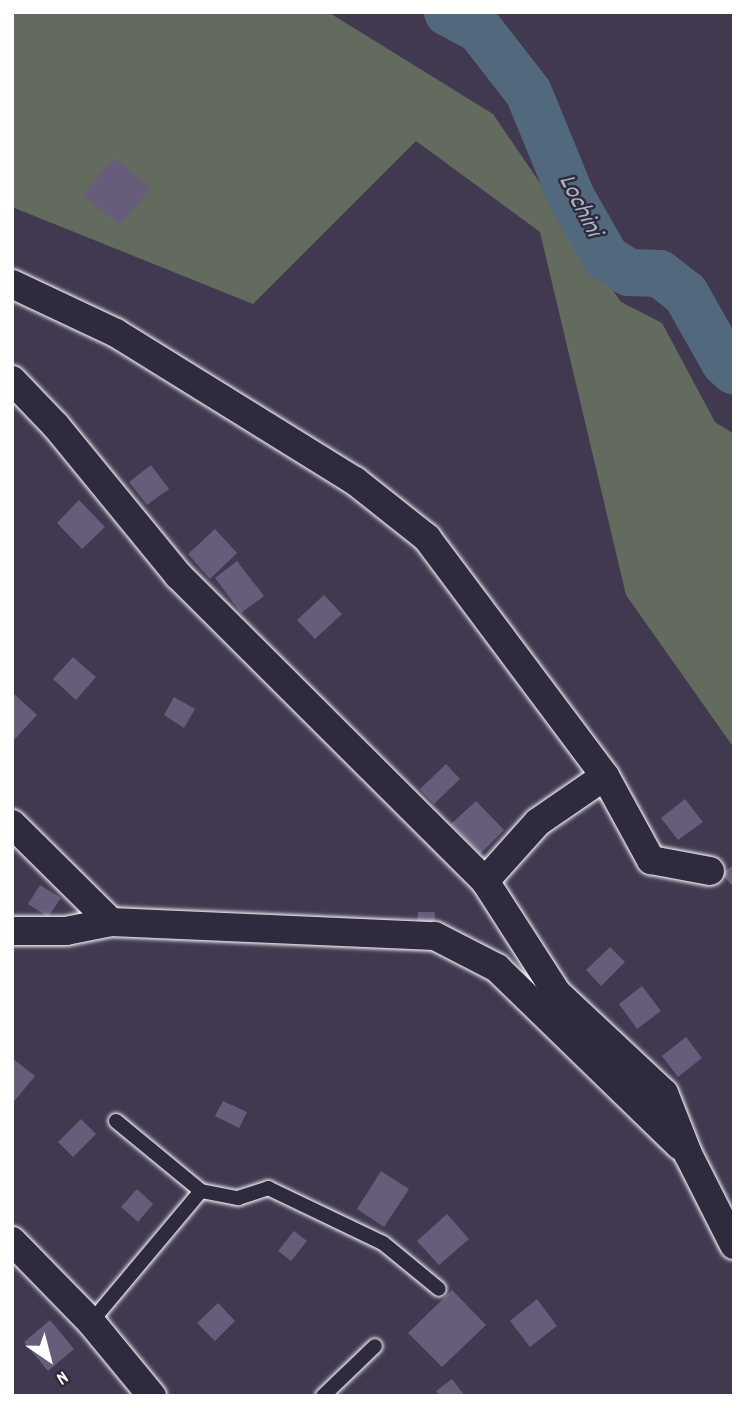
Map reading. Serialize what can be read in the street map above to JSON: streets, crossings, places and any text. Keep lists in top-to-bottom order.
{
  "water": ["Lochini"],
  "north": "bottom right"
}
